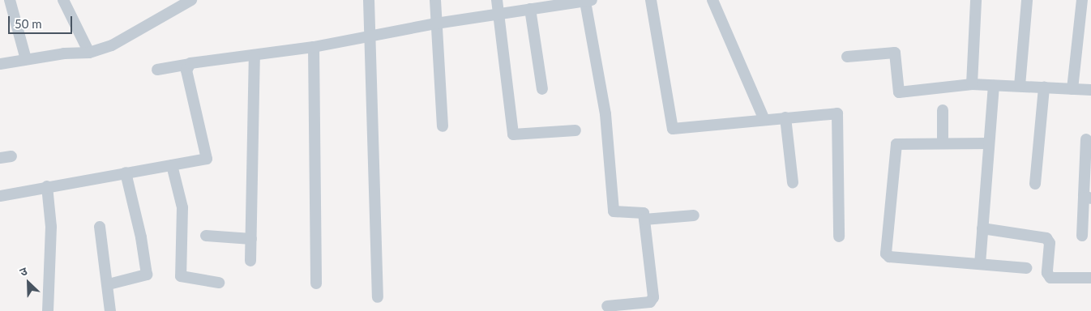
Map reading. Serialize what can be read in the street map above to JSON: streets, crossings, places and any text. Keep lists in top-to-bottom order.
{
  "scale_bar": "50 m",
  "north": "top left"
}
